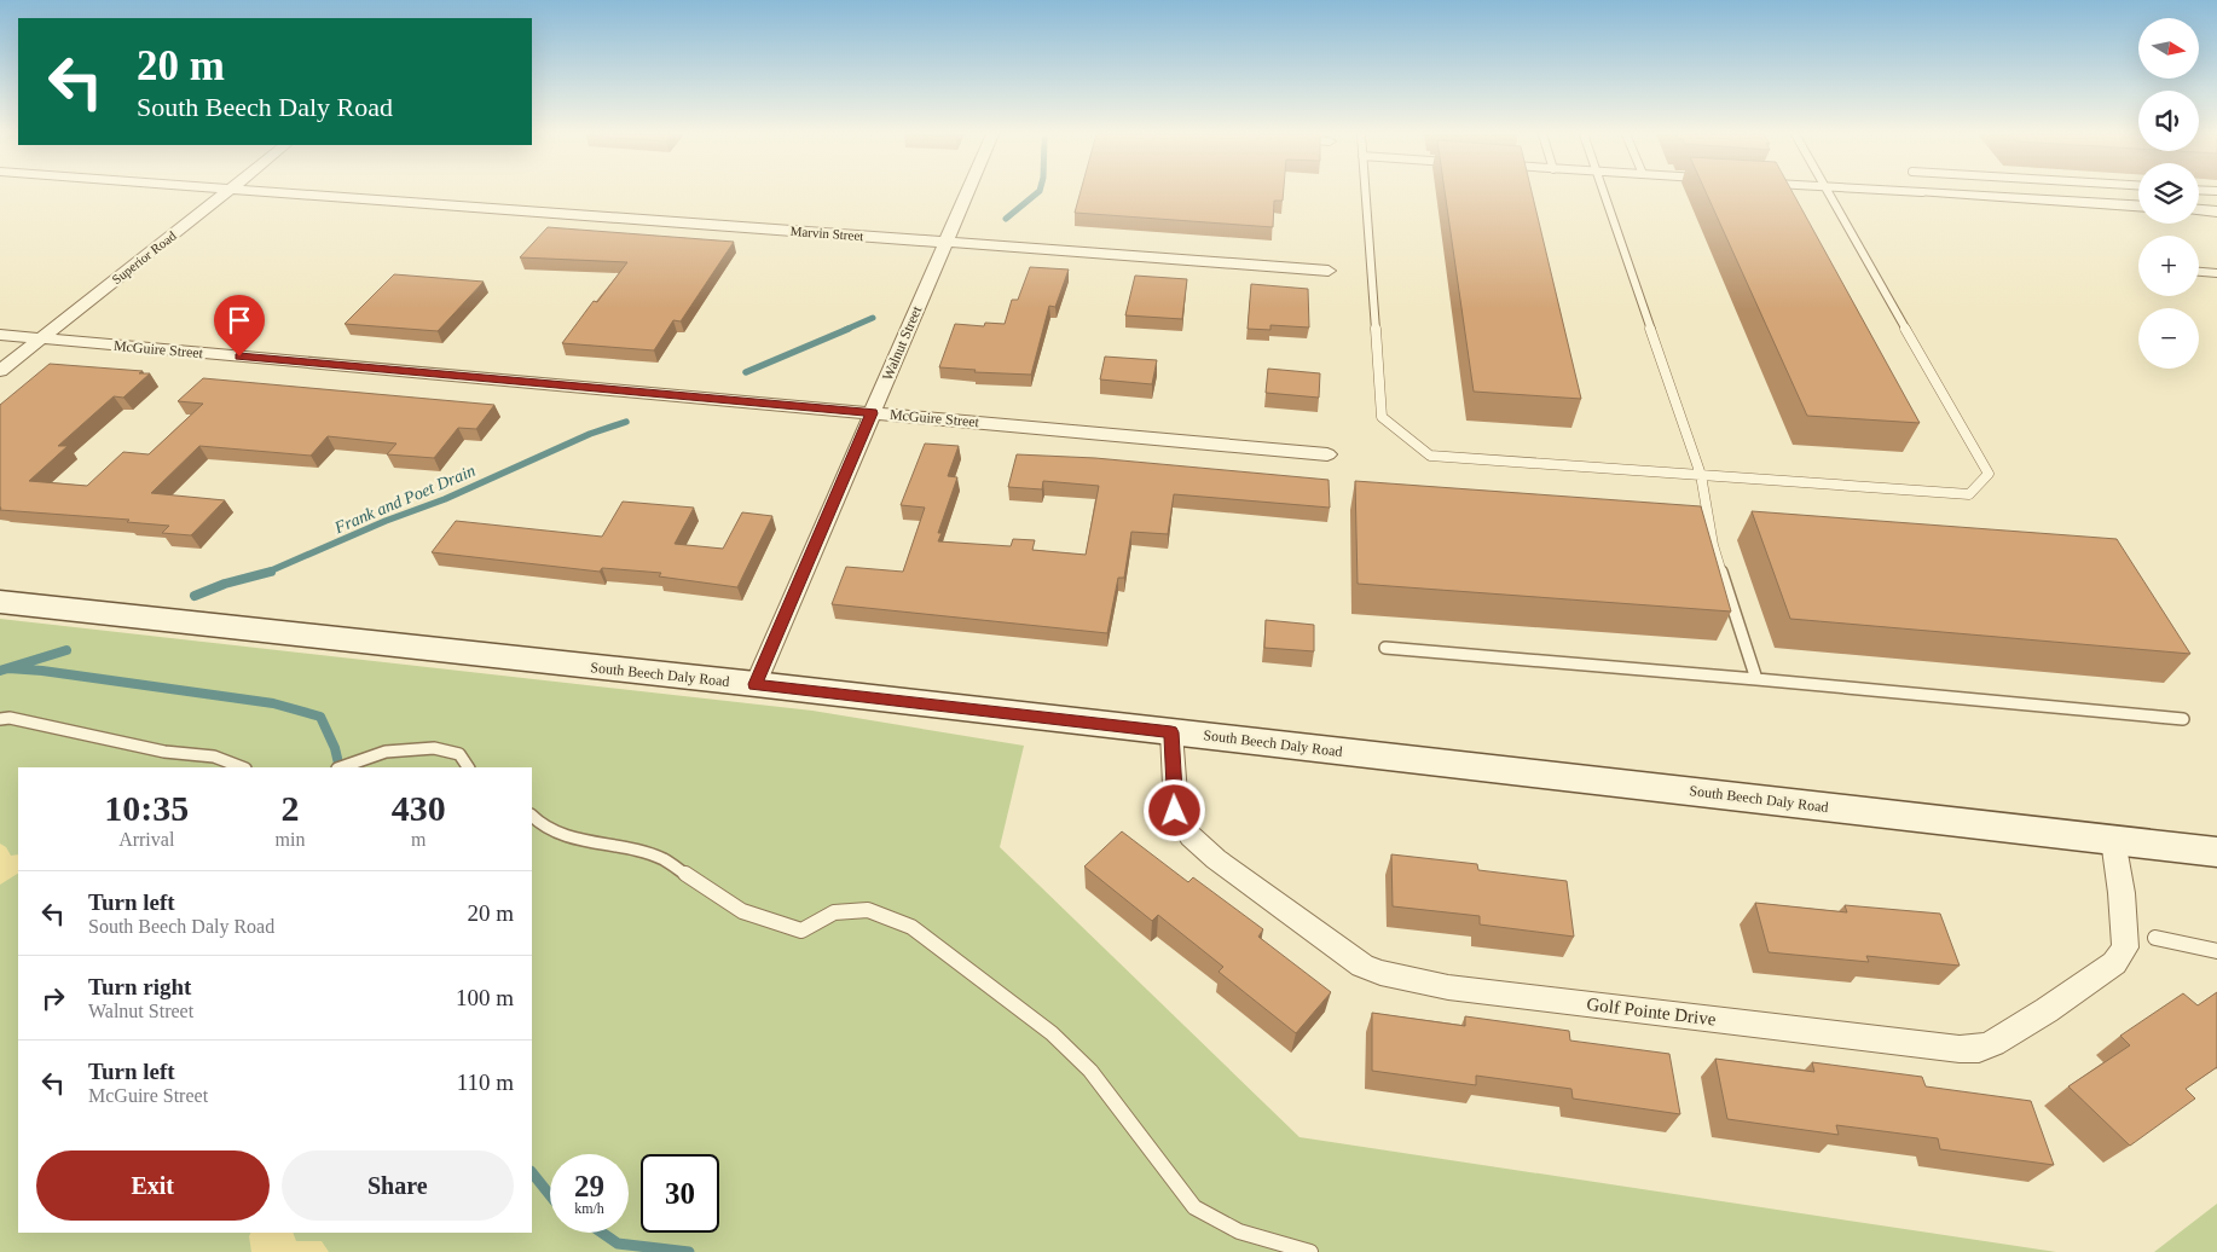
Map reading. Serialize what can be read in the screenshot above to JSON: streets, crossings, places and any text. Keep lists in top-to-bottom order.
{
  "streets": {
    "street": [
      "Marvin Street",
      "Superior Road",
      "Walnut Street",
      "McGuire Street",
      "South Beech Daly Road",
      "Golf Pointe Drive"
    ]
  },
  "crossings": [
    ["Marvin Street", "Walnut Street"],
    ["Superior Road", "McGuire Street"],
    ["Walnut Street", "McGuire Street"],
    ["Walnut Street", "South Beech Daly Road"],
    ["South Beech Daly Road", "Golf Pointe Drive"]
  ],
  "water": ["Frank and Poet Drain"],
  "north": "right",
  "page": {
    "map_buttons": ["+", "−"],
    "turn": ["20 m", "South Beech Daly Road"],
    "eta": [
      "10:35",
      "Arrival",
      "2",
      "min",
      "430",
      "m"
    ],
    "list": [
      {
        "name": "Turn left",
        "note": "South Beech Daly Road",
        "value": "20 m"
      },
      {
        "name": "Turn right",
        "note": "Walnut Street",
        "value": "100 m"
      },
      {
        "name": "Turn left",
        "note": "McGuire Street",
        "value": "110 m"
      }
    ],
    "buttons": ["Exit", "Share"],
    "speed": "29 km/h",
    "limit": "30"
  }
}
